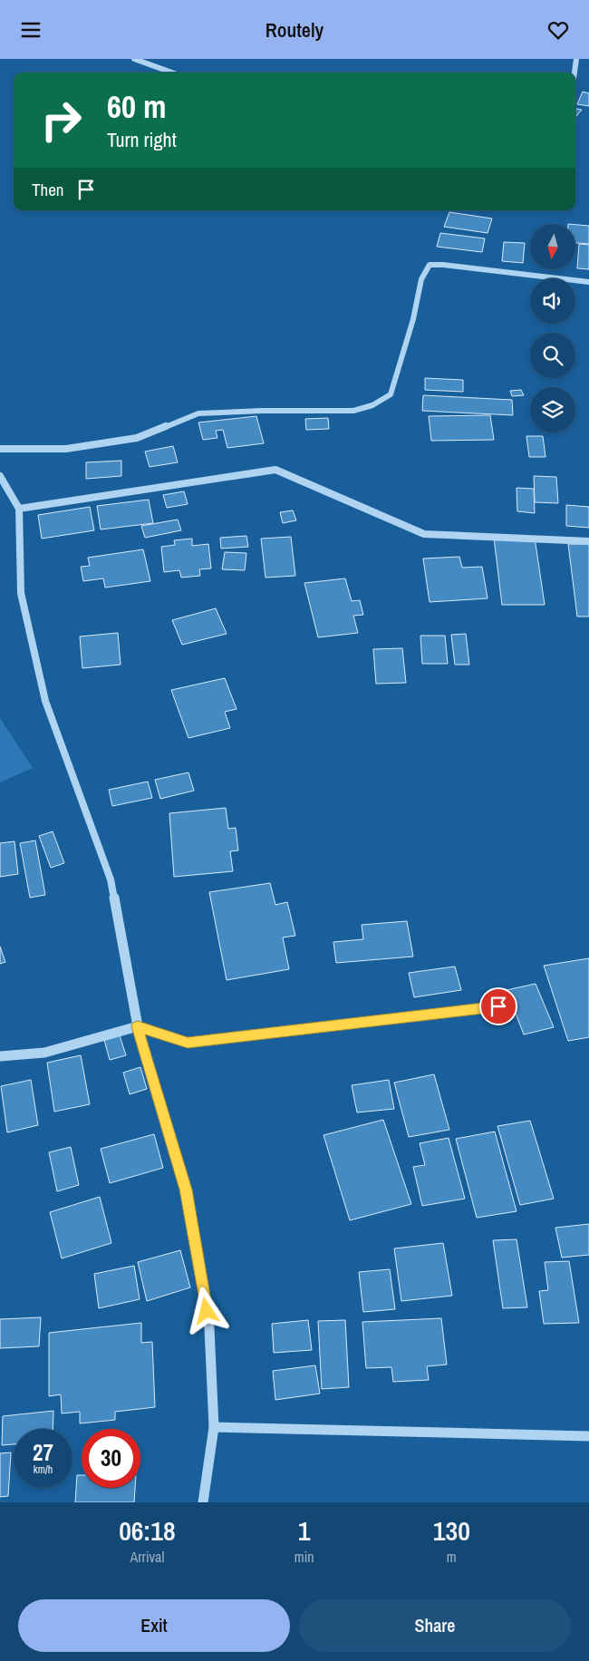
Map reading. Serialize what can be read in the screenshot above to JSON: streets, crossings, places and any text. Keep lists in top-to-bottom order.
{
  "north": "bottom",
  "page": {
    "header": "Routely",
    "turn": ["60 m", "Turn right"],
    "then": "Then",
    "speed": "27 km/h",
    "limit": "30",
    "eta": [
      "06:18",
      "Arrival",
      "1",
      "min",
      "130",
      "m"
    ],
    "buttons": ["Exit", "Share"]
  }
}
